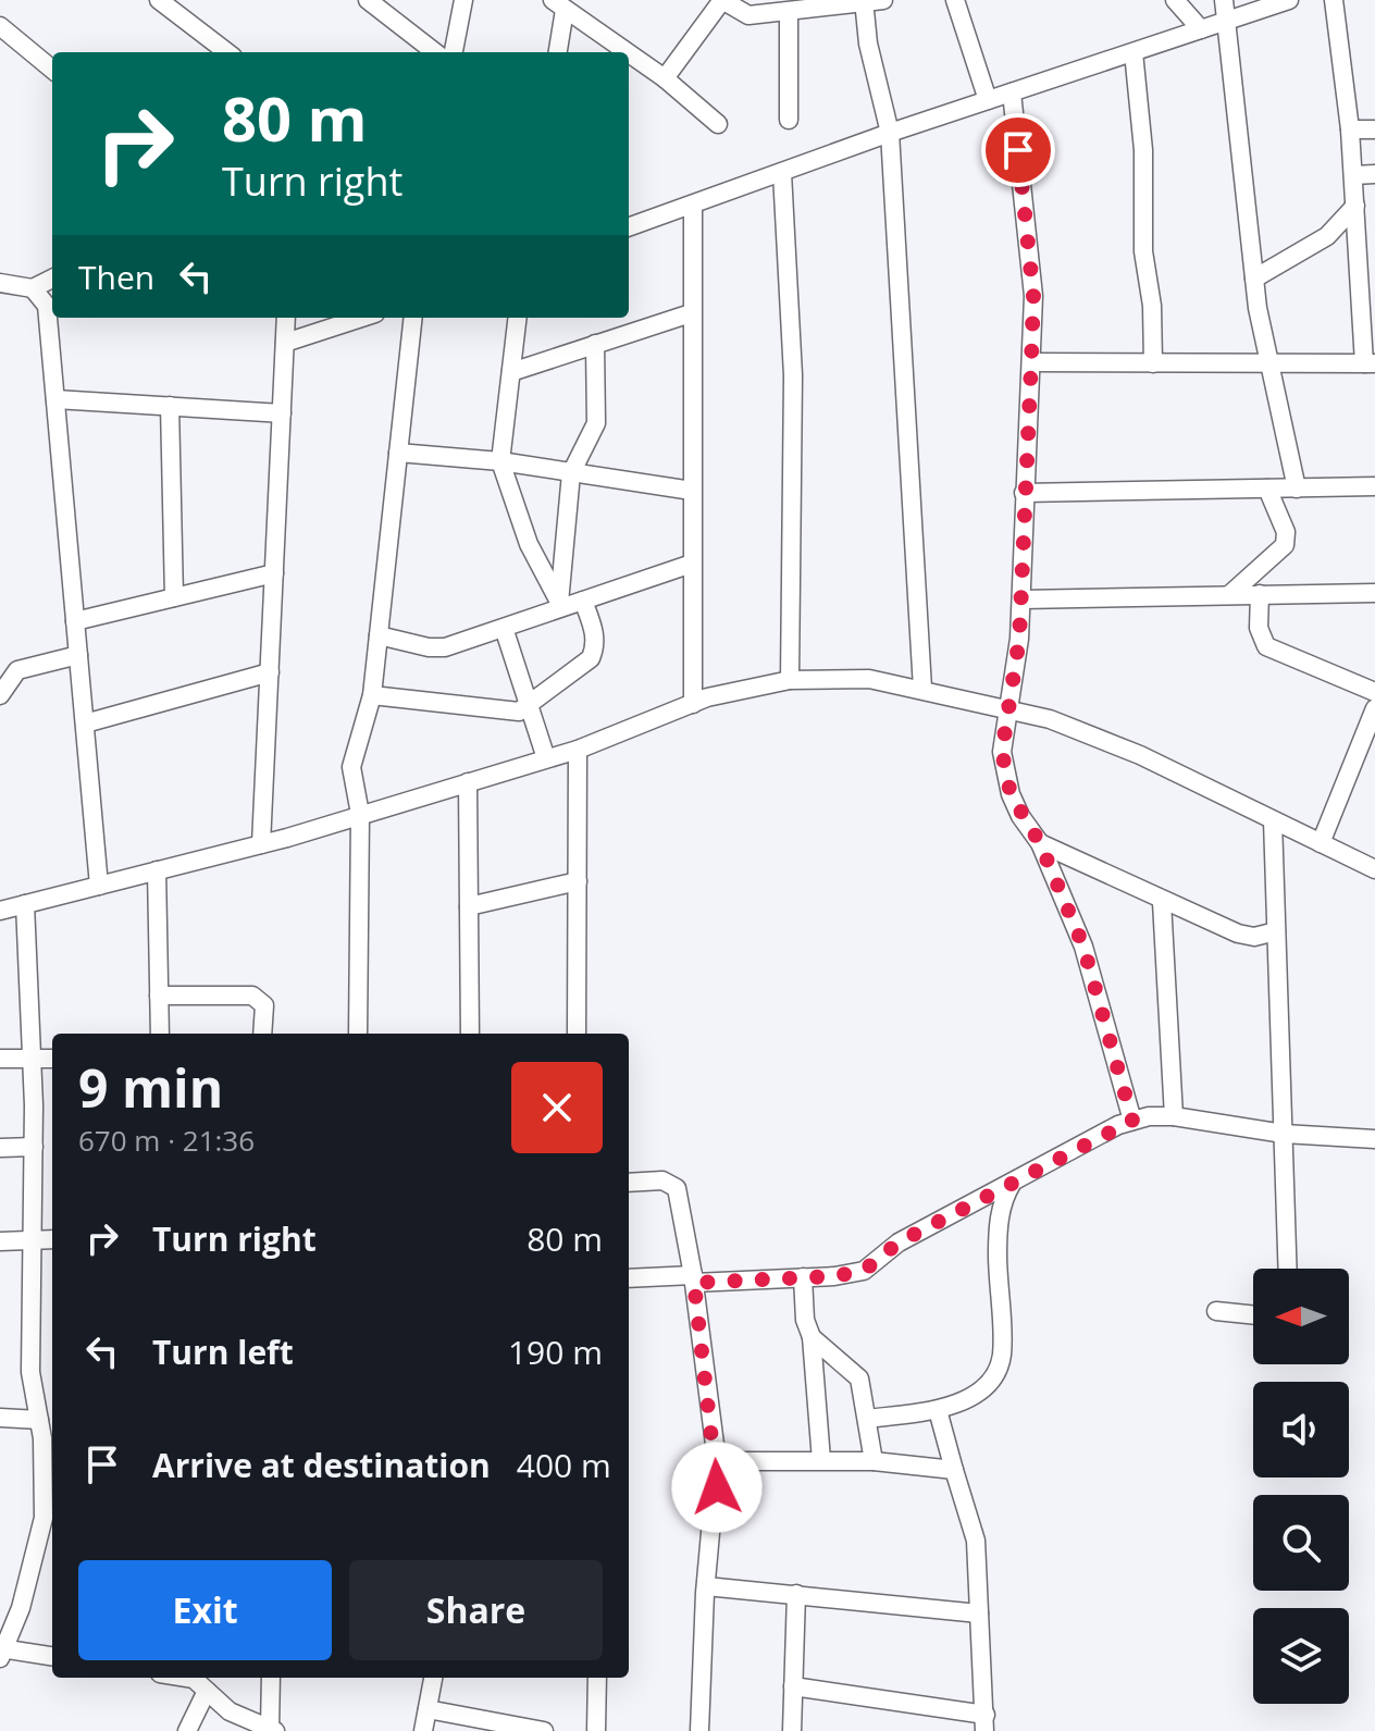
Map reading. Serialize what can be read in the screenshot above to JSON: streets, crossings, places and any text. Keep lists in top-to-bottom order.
{
  "north": "left",
  "page": {
    "turn": ["80 m", "Turn right"],
    "then": "Then",
    "heading": ["9 min", "670 m · 21:36"],
    "list": [
      {
        "name": "Turn right",
        "value": "80 m"
      },
      {
        "name": "Turn left",
        "value": "190 m"
      },
      {
        "name": "Arrive at destination",
        "value": "400 m"
      }
    ],
    "buttons": ["Exit", "Share"]
  }
}
